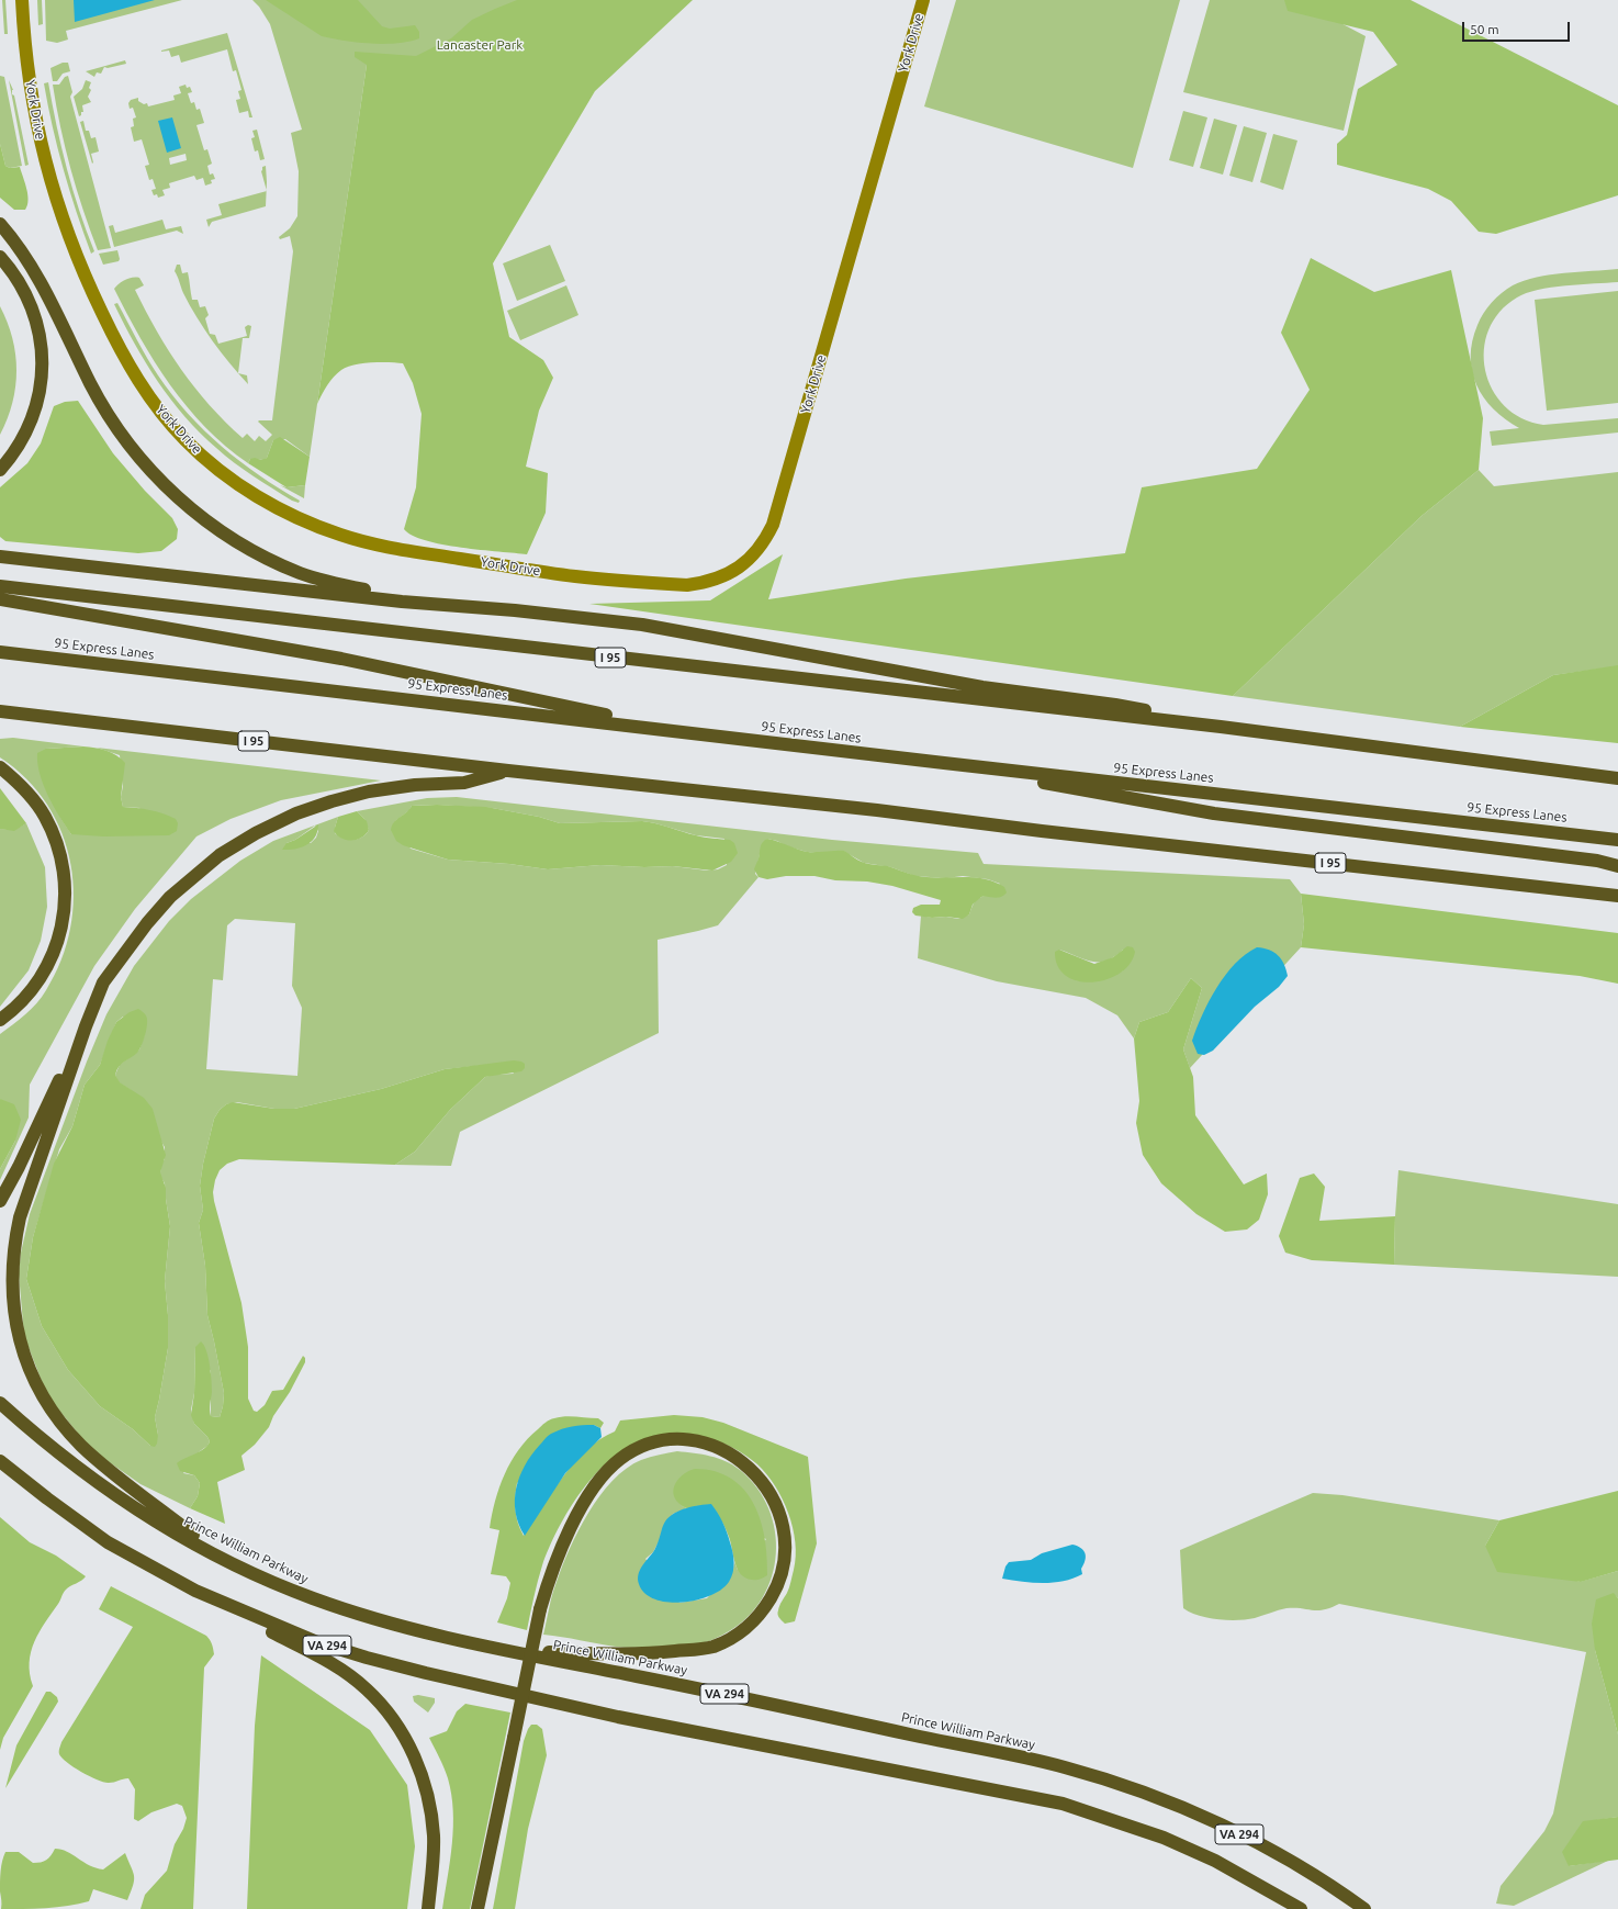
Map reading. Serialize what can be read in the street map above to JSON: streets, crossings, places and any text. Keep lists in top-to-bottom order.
{
  "streets": {
    "highway": [
      "95 Express Lanes",
      "I 95",
      "Prince William Parkway",
      "VA 294"
    ],
    "street": ["York Drive"]
  },
  "parks": ["Lancaster Park"],
  "scale_bar": "50 m"
}
